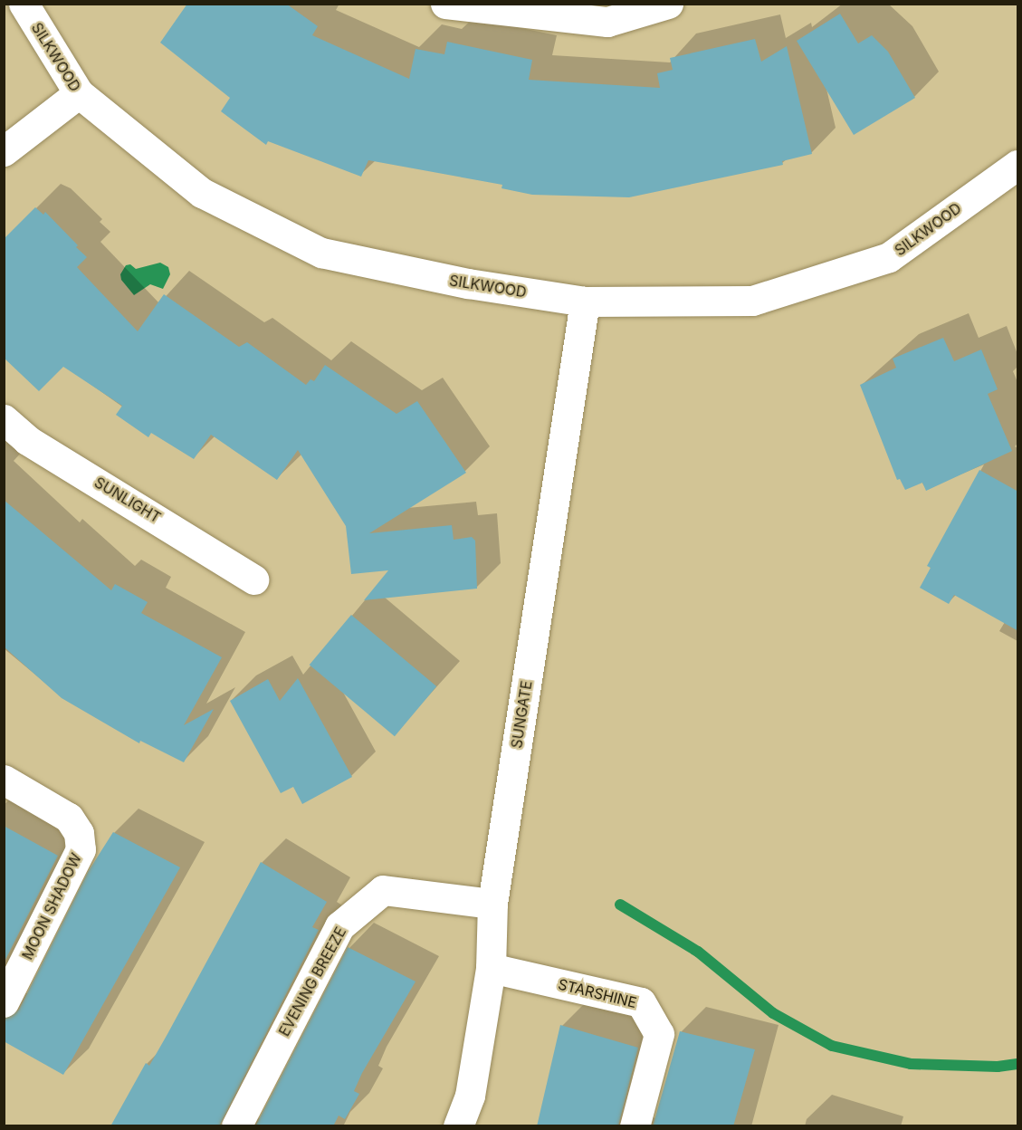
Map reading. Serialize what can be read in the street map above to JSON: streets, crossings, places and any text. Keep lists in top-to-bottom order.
{
  "streets": {
    "street": [
      "SILKWOOD",
      "SUNLIGHT",
      "SUNGATE",
      "MOON SHADOW",
      "EVENING BREEZE",
      "STARSHINE"
    ]
  },
  "crossings": [
    ["SILKWOOD", "SUNGATE"],
    ["SUNGATE", "EVENING BREEZE"],
    ["SUNGATE", "STARSHINE"]
  ]
}
